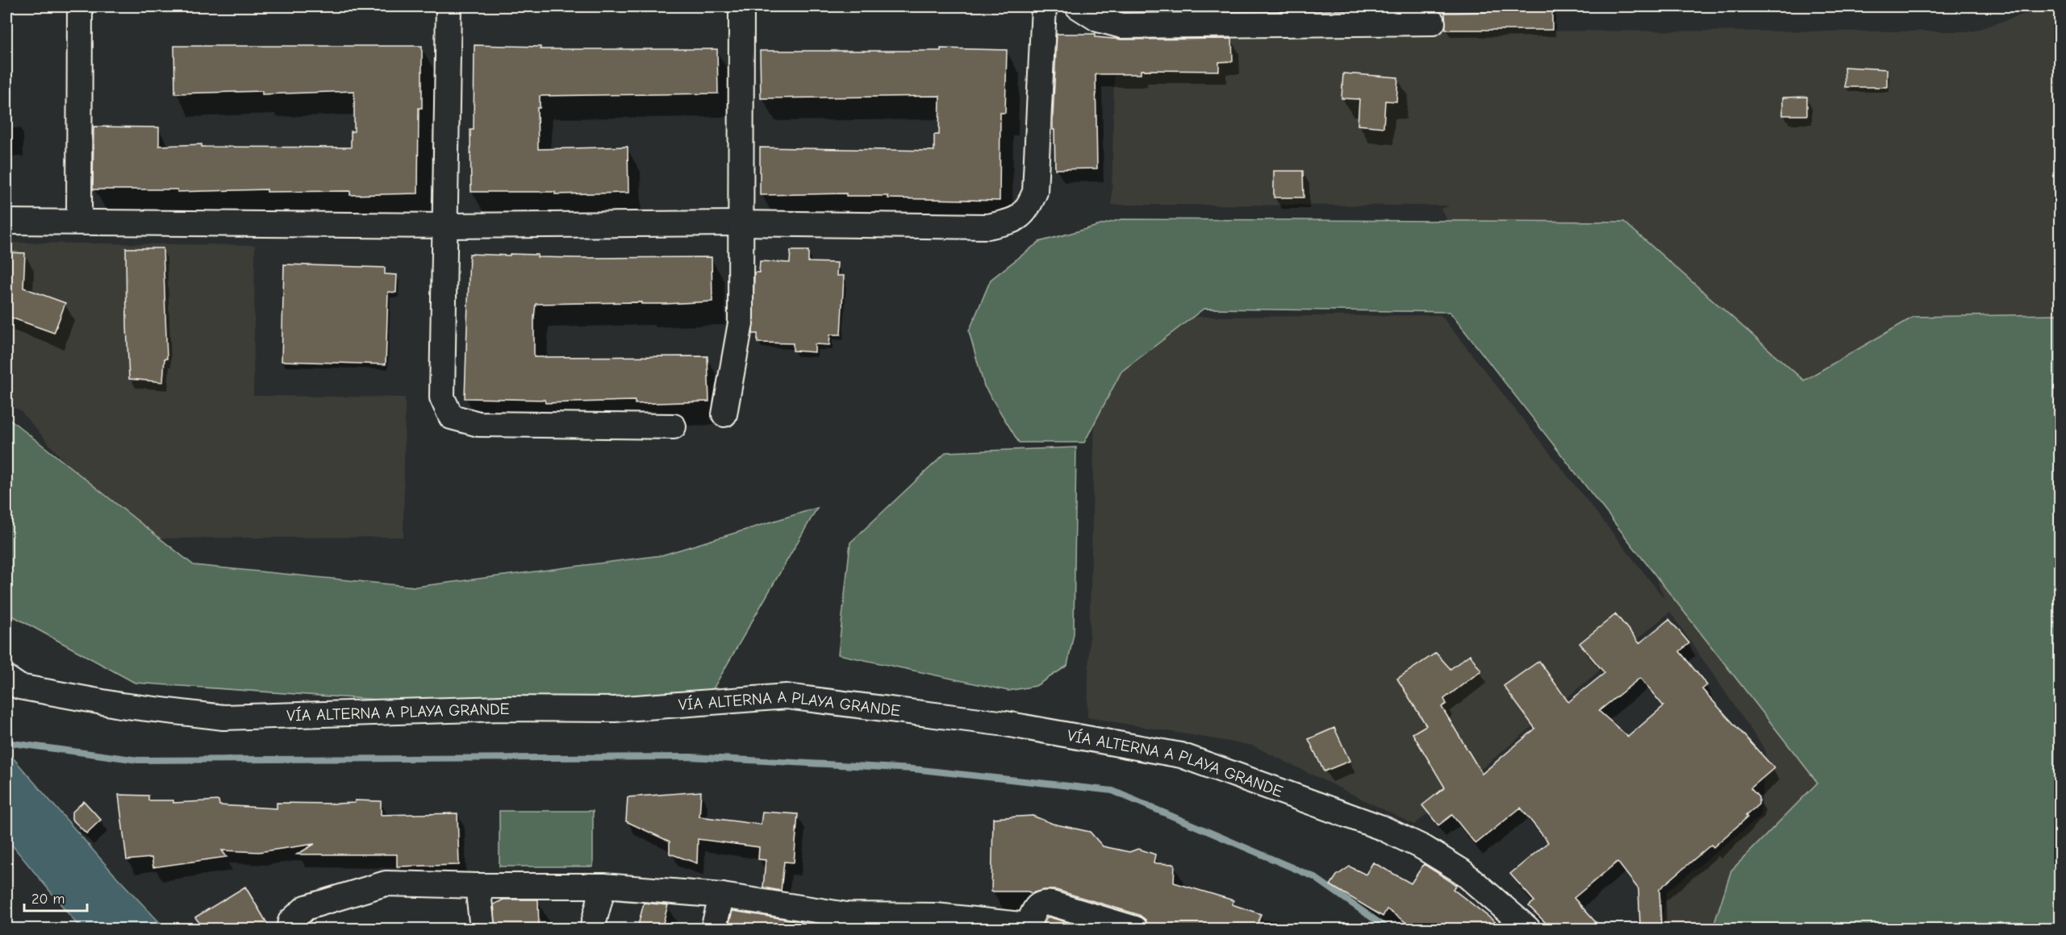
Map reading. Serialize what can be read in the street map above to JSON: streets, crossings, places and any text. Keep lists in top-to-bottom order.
{
  "streets": {
    "street": ["VÍA ALTERNA A PLAYA GRANDE"]
  },
  "scale_bar": "20 m"
}
